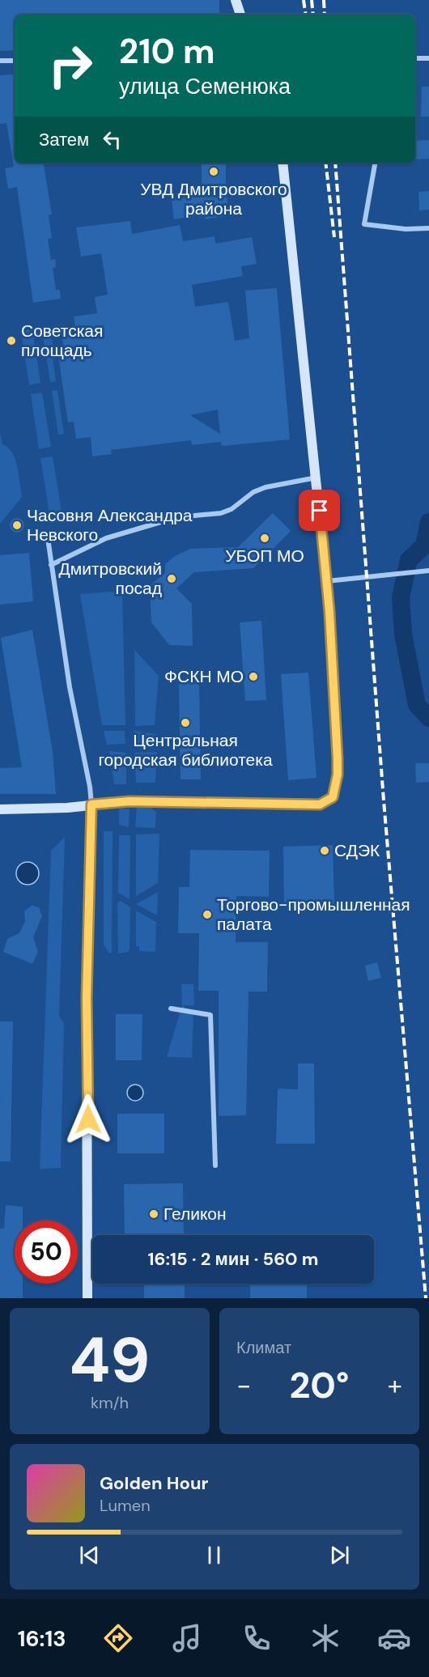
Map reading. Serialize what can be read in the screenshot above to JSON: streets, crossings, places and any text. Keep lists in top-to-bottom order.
{
  "places": [
    "УВД Дмитровского района",
    "Советская площадь",
    "Часовня Александра Невского",
    "УБОП МО",
    "Дмитровский посад",
    "ФСКН МО",
    "Центральная городская библиотека",
    "СДЭК",
    "Торгово-промышленная палата",
    "Геликон"
  ],
  "page": {
    "turn": ["210 m", "улица Семенюка"],
    "then": "Затем",
    "limit": "50",
    "trip": "16:15 · 2 мин · 560 m",
    "tile": [
      ["49", "km/h"],
      "Климат"
    ],
    "heat": ["−", "20°", "+"],
    "song": ["Golden Hour", "Lumen"],
    "tabs": "16:13"
  }
}
